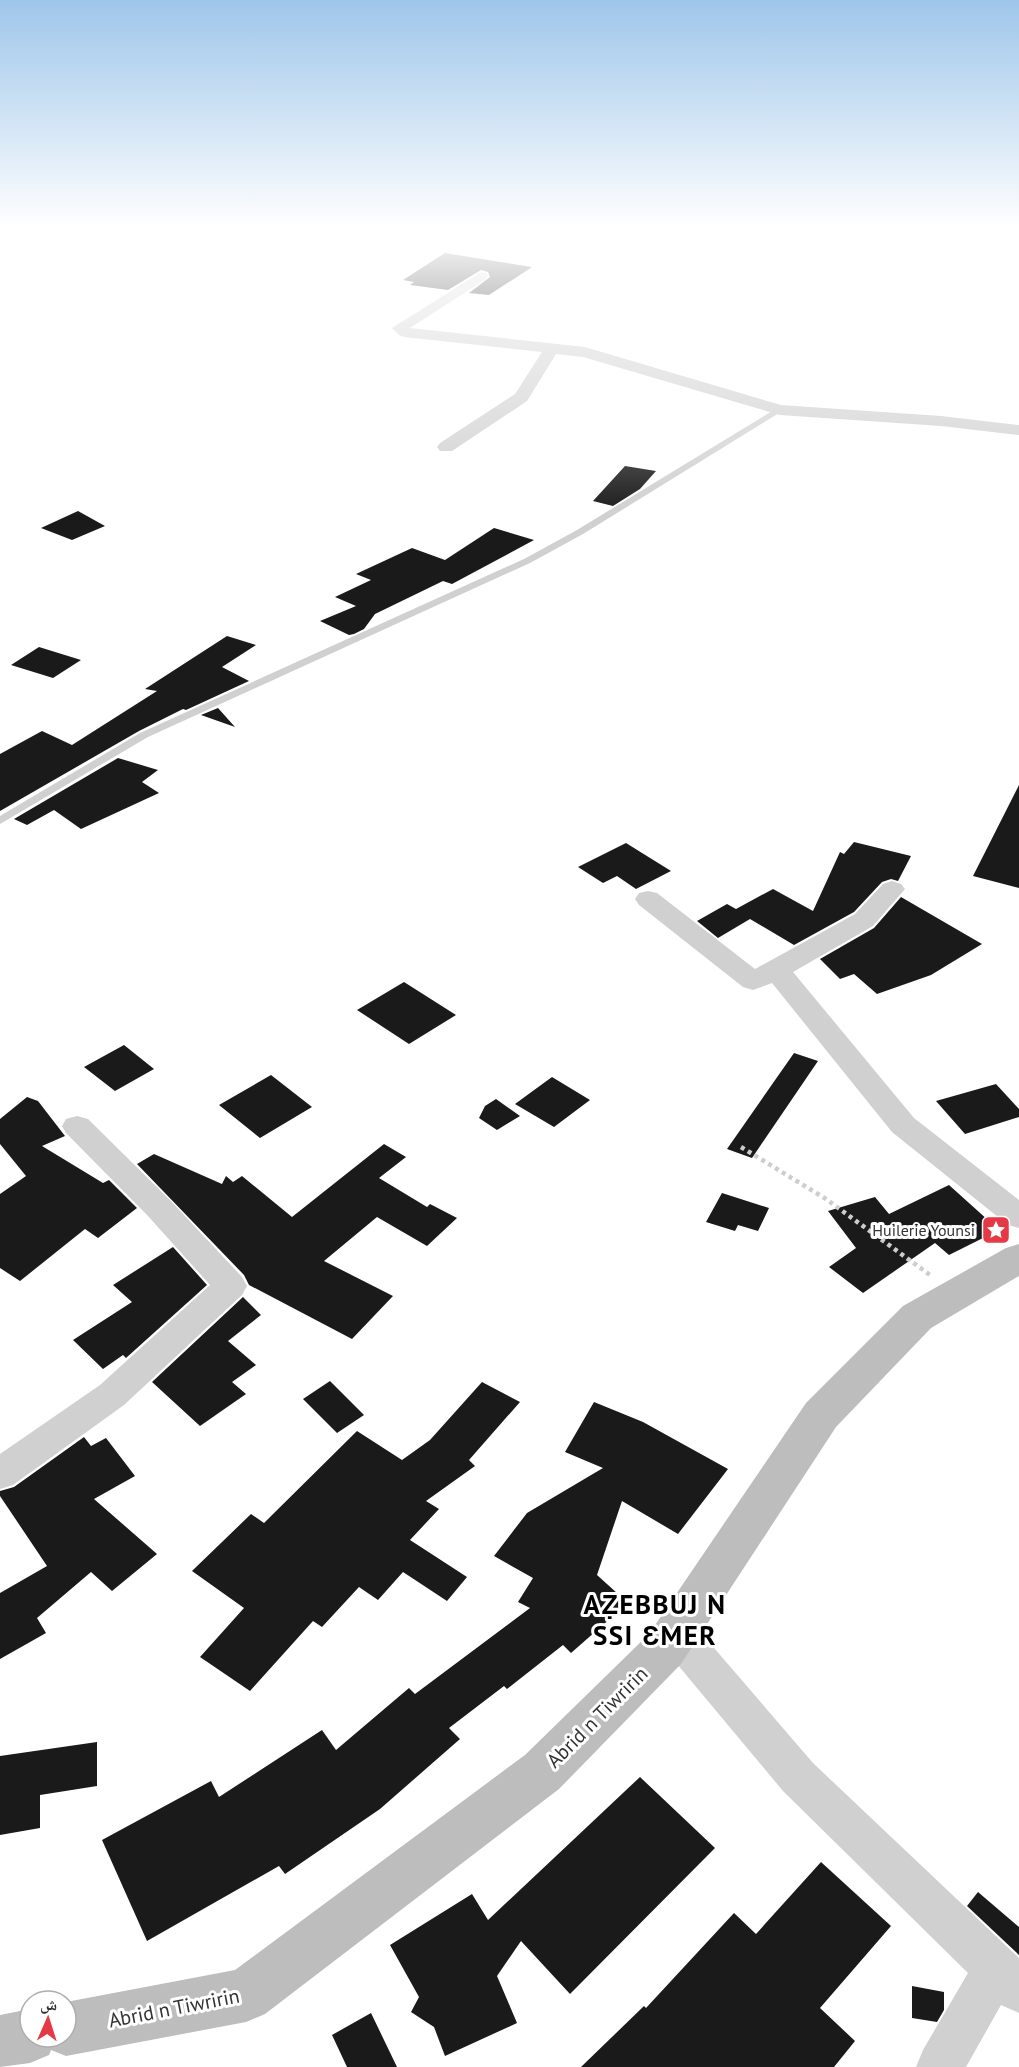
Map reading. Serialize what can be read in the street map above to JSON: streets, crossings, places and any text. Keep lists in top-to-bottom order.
{
  "streets": {
    "street": ["Abrid n Tiwririn"]
  },
  "districts": ["AẒEBBUJ N SSI ƐMER"],
  "places": {
    "place": ["Huilerie Younsi"]
  },
  "north": "top"
}
